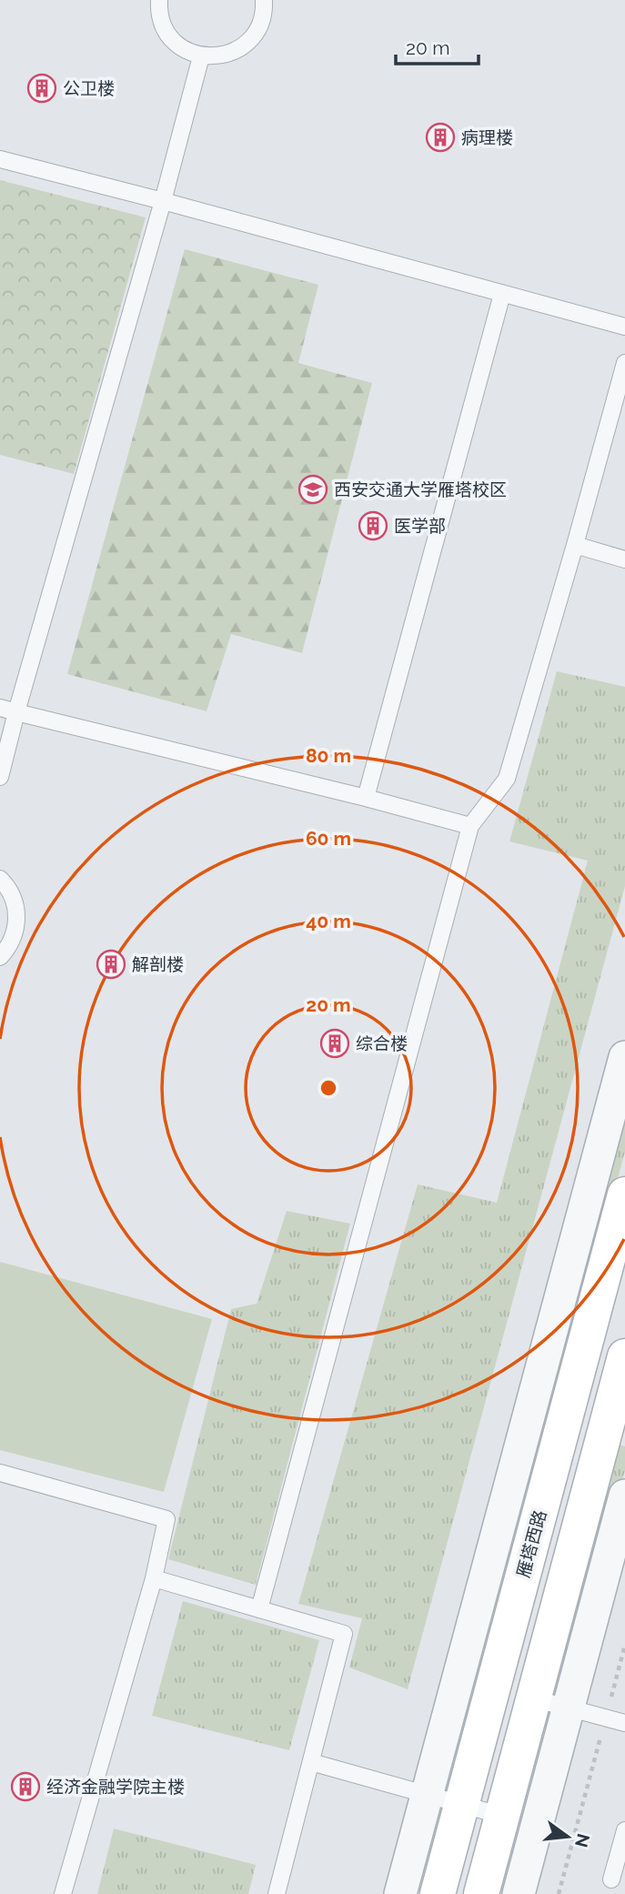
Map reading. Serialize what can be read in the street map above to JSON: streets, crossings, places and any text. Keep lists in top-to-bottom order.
{
  "streets": {
    "main road": ["雁塔西路"]
  },
  "places": {
    "building": [
      "公卫楼",
      "病理楼",
      "医学部",
      "解剖楼",
      "综合楼",
      "经济金融学院主楼"
    ],
    "school or university": ["西安交通大学雁塔校区"]
  },
  "scale_bar": "20 m",
  "north": "right",
  "rings": [
    "80 m",
    "60 m",
    "40 m",
    "20 m"
  ]
}
